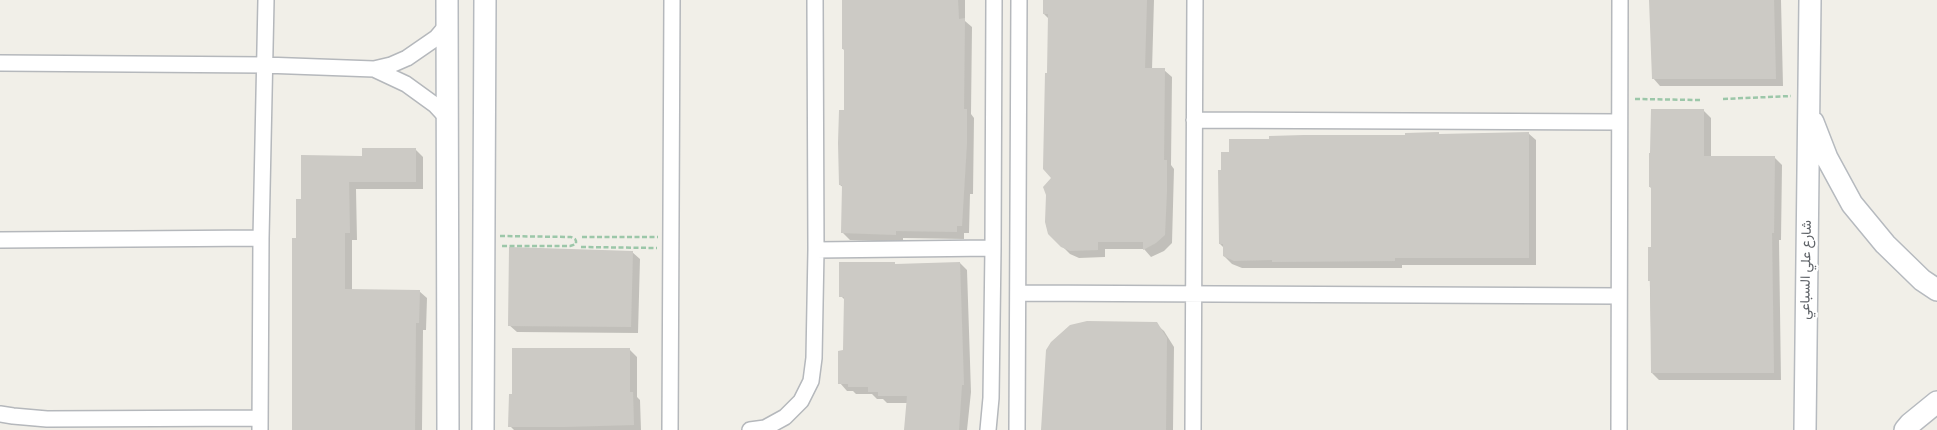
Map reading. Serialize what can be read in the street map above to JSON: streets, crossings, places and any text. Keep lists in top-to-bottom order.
{
  "streets": {
    "street": ["شارع علي السباعي"]
  }
}
